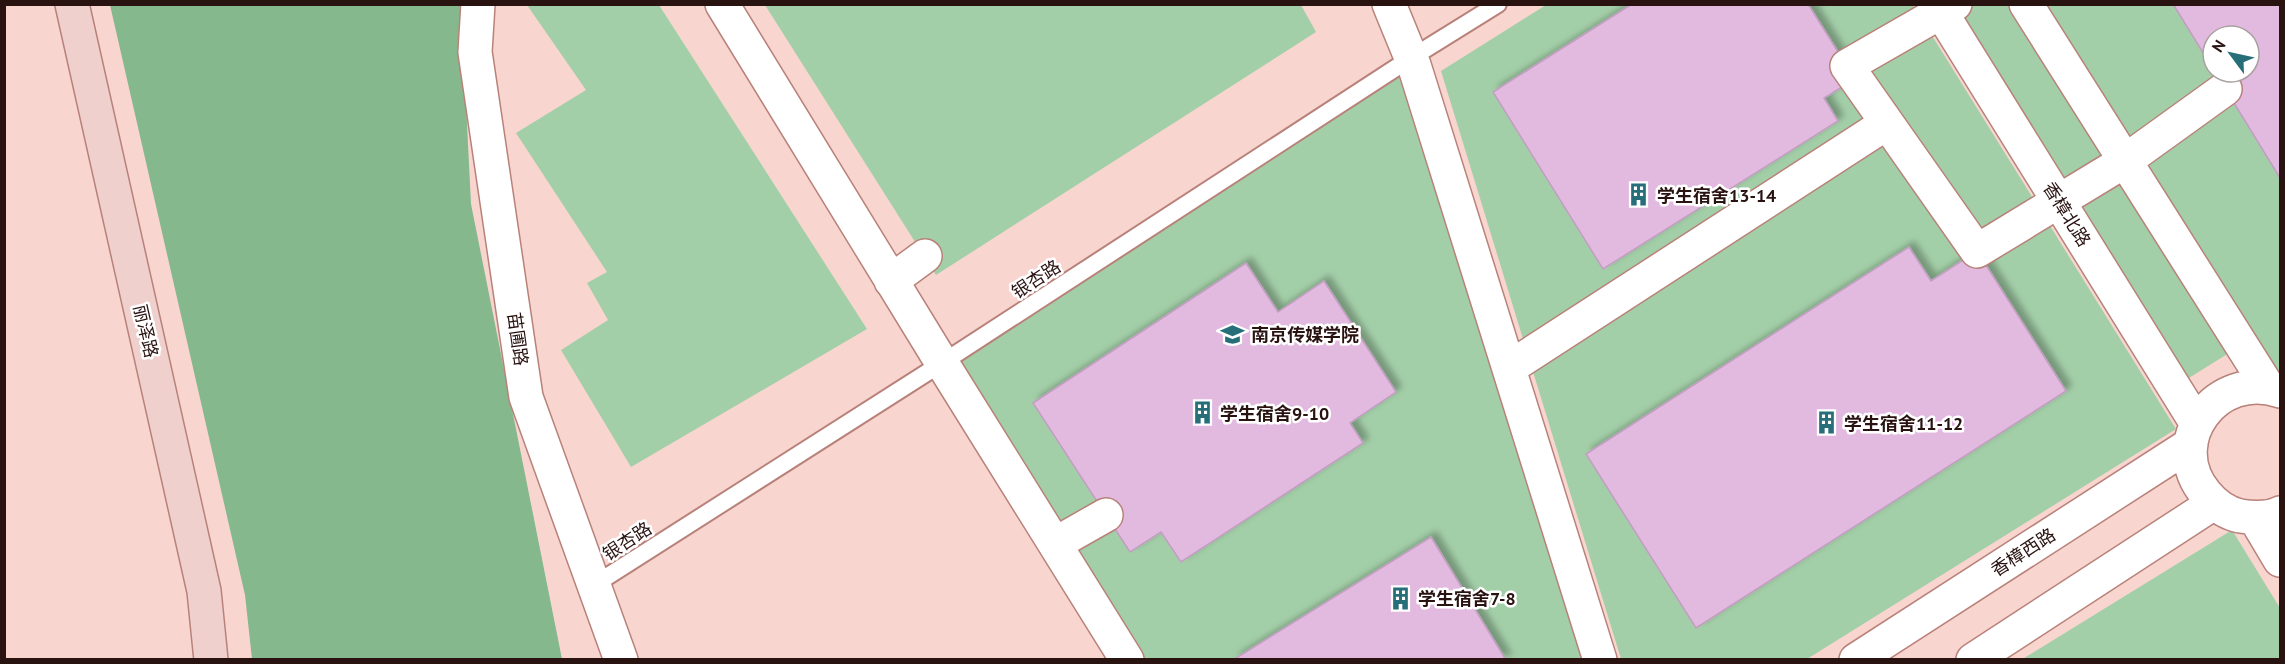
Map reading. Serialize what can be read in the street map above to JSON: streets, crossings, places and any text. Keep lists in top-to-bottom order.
{
  "streets": {
    "street": [
      "香樟北路",
      "丽泽路",
      "苗圃路",
      "香樟西路"
    ],
    "lane": ["银杏路"]
  },
  "crossings": [
    ["香樟北路", "香樟西路"],
    ["银杏路", "苗圃路"]
  ],
  "places": {
    "building": [
      "学生宿舍13-14",
      "学生宿舍9-10",
      "学生宿舍11-12",
      "学生宿舍7-8"
    ],
    "school or university": ["南京传媒学院"]
  },
  "north": "top left"
}
